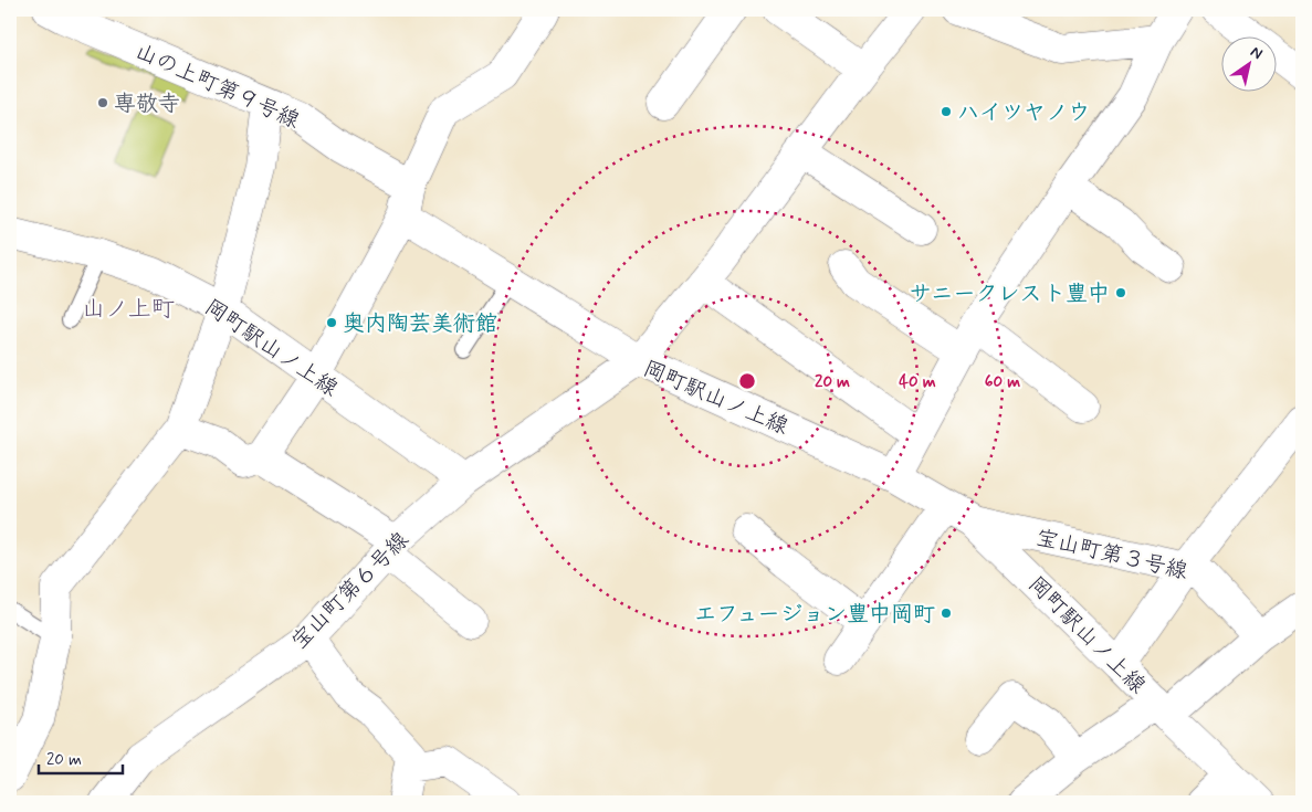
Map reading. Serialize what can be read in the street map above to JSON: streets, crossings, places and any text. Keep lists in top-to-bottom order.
{
  "streets": {
    "street": [
      "山の上町第９号線",
      "岡町駅山ノ上線",
      "宝山町第３号線",
      "宝山町第６号線"
    ]
  },
  "crossings": [
    ["岡町駅山ノ上線", "宝山町第３号線"],
    ["岡町駅山ノ上線", "宝山町第６号線"]
  ],
  "districts": ["山ノ上町"],
  "places": [
    "専敬寺",
    "ハイツヤノウ",
    "サニークレスト豊中",
    "奥内陶芸美術館",
    "エフュージョン豊中岡町"
  ],
  "scale_bar": "20 m",
  "north": "top right",
  "rings": ["20 m", "40 m", "60 m"]
}
